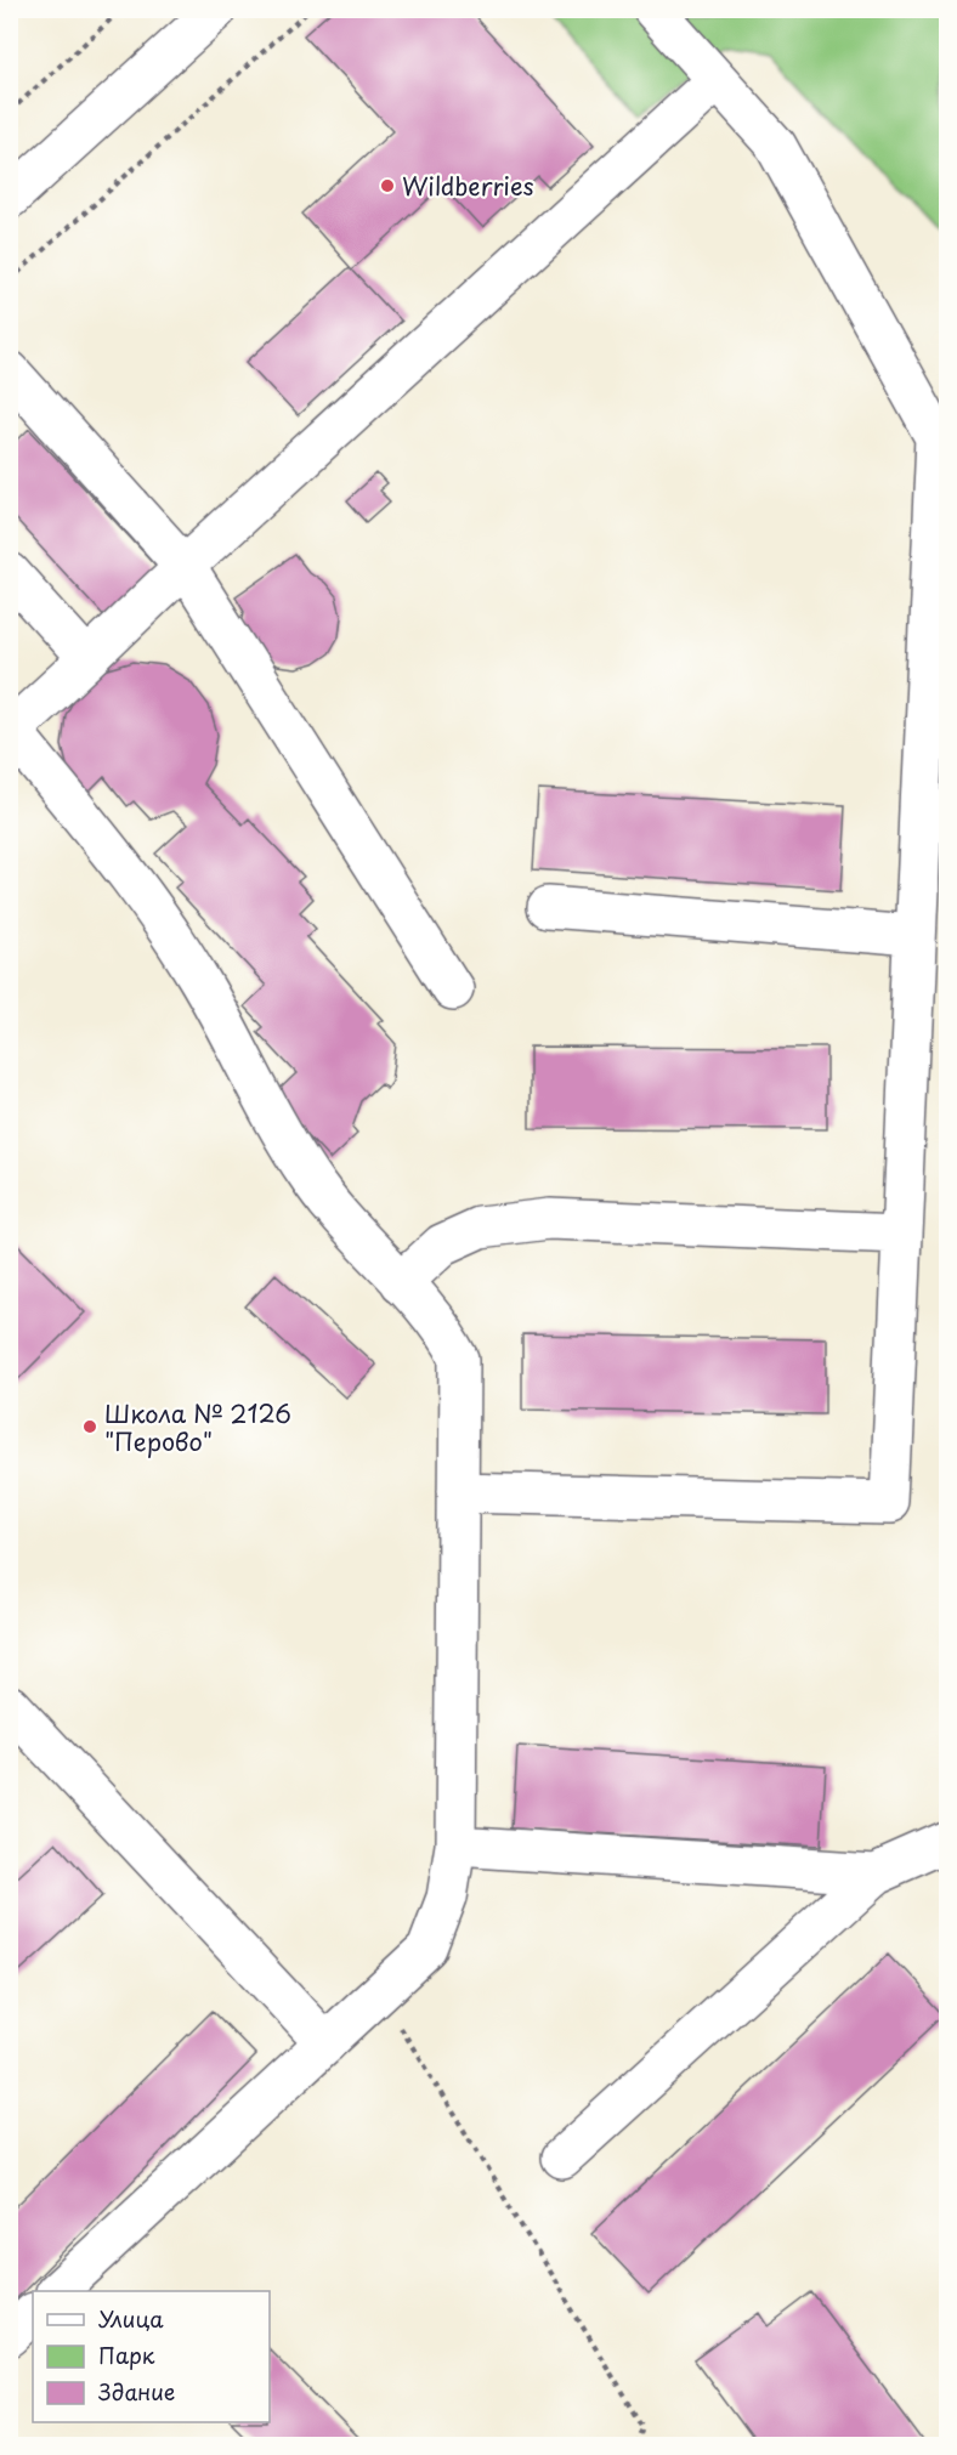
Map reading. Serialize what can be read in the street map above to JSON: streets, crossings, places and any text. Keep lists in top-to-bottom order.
{
  "places": ["Wildberries", "Школа № 2126 \"Перово\""],
  "legend": ["Улица", "Парк", "Здание"]
}
